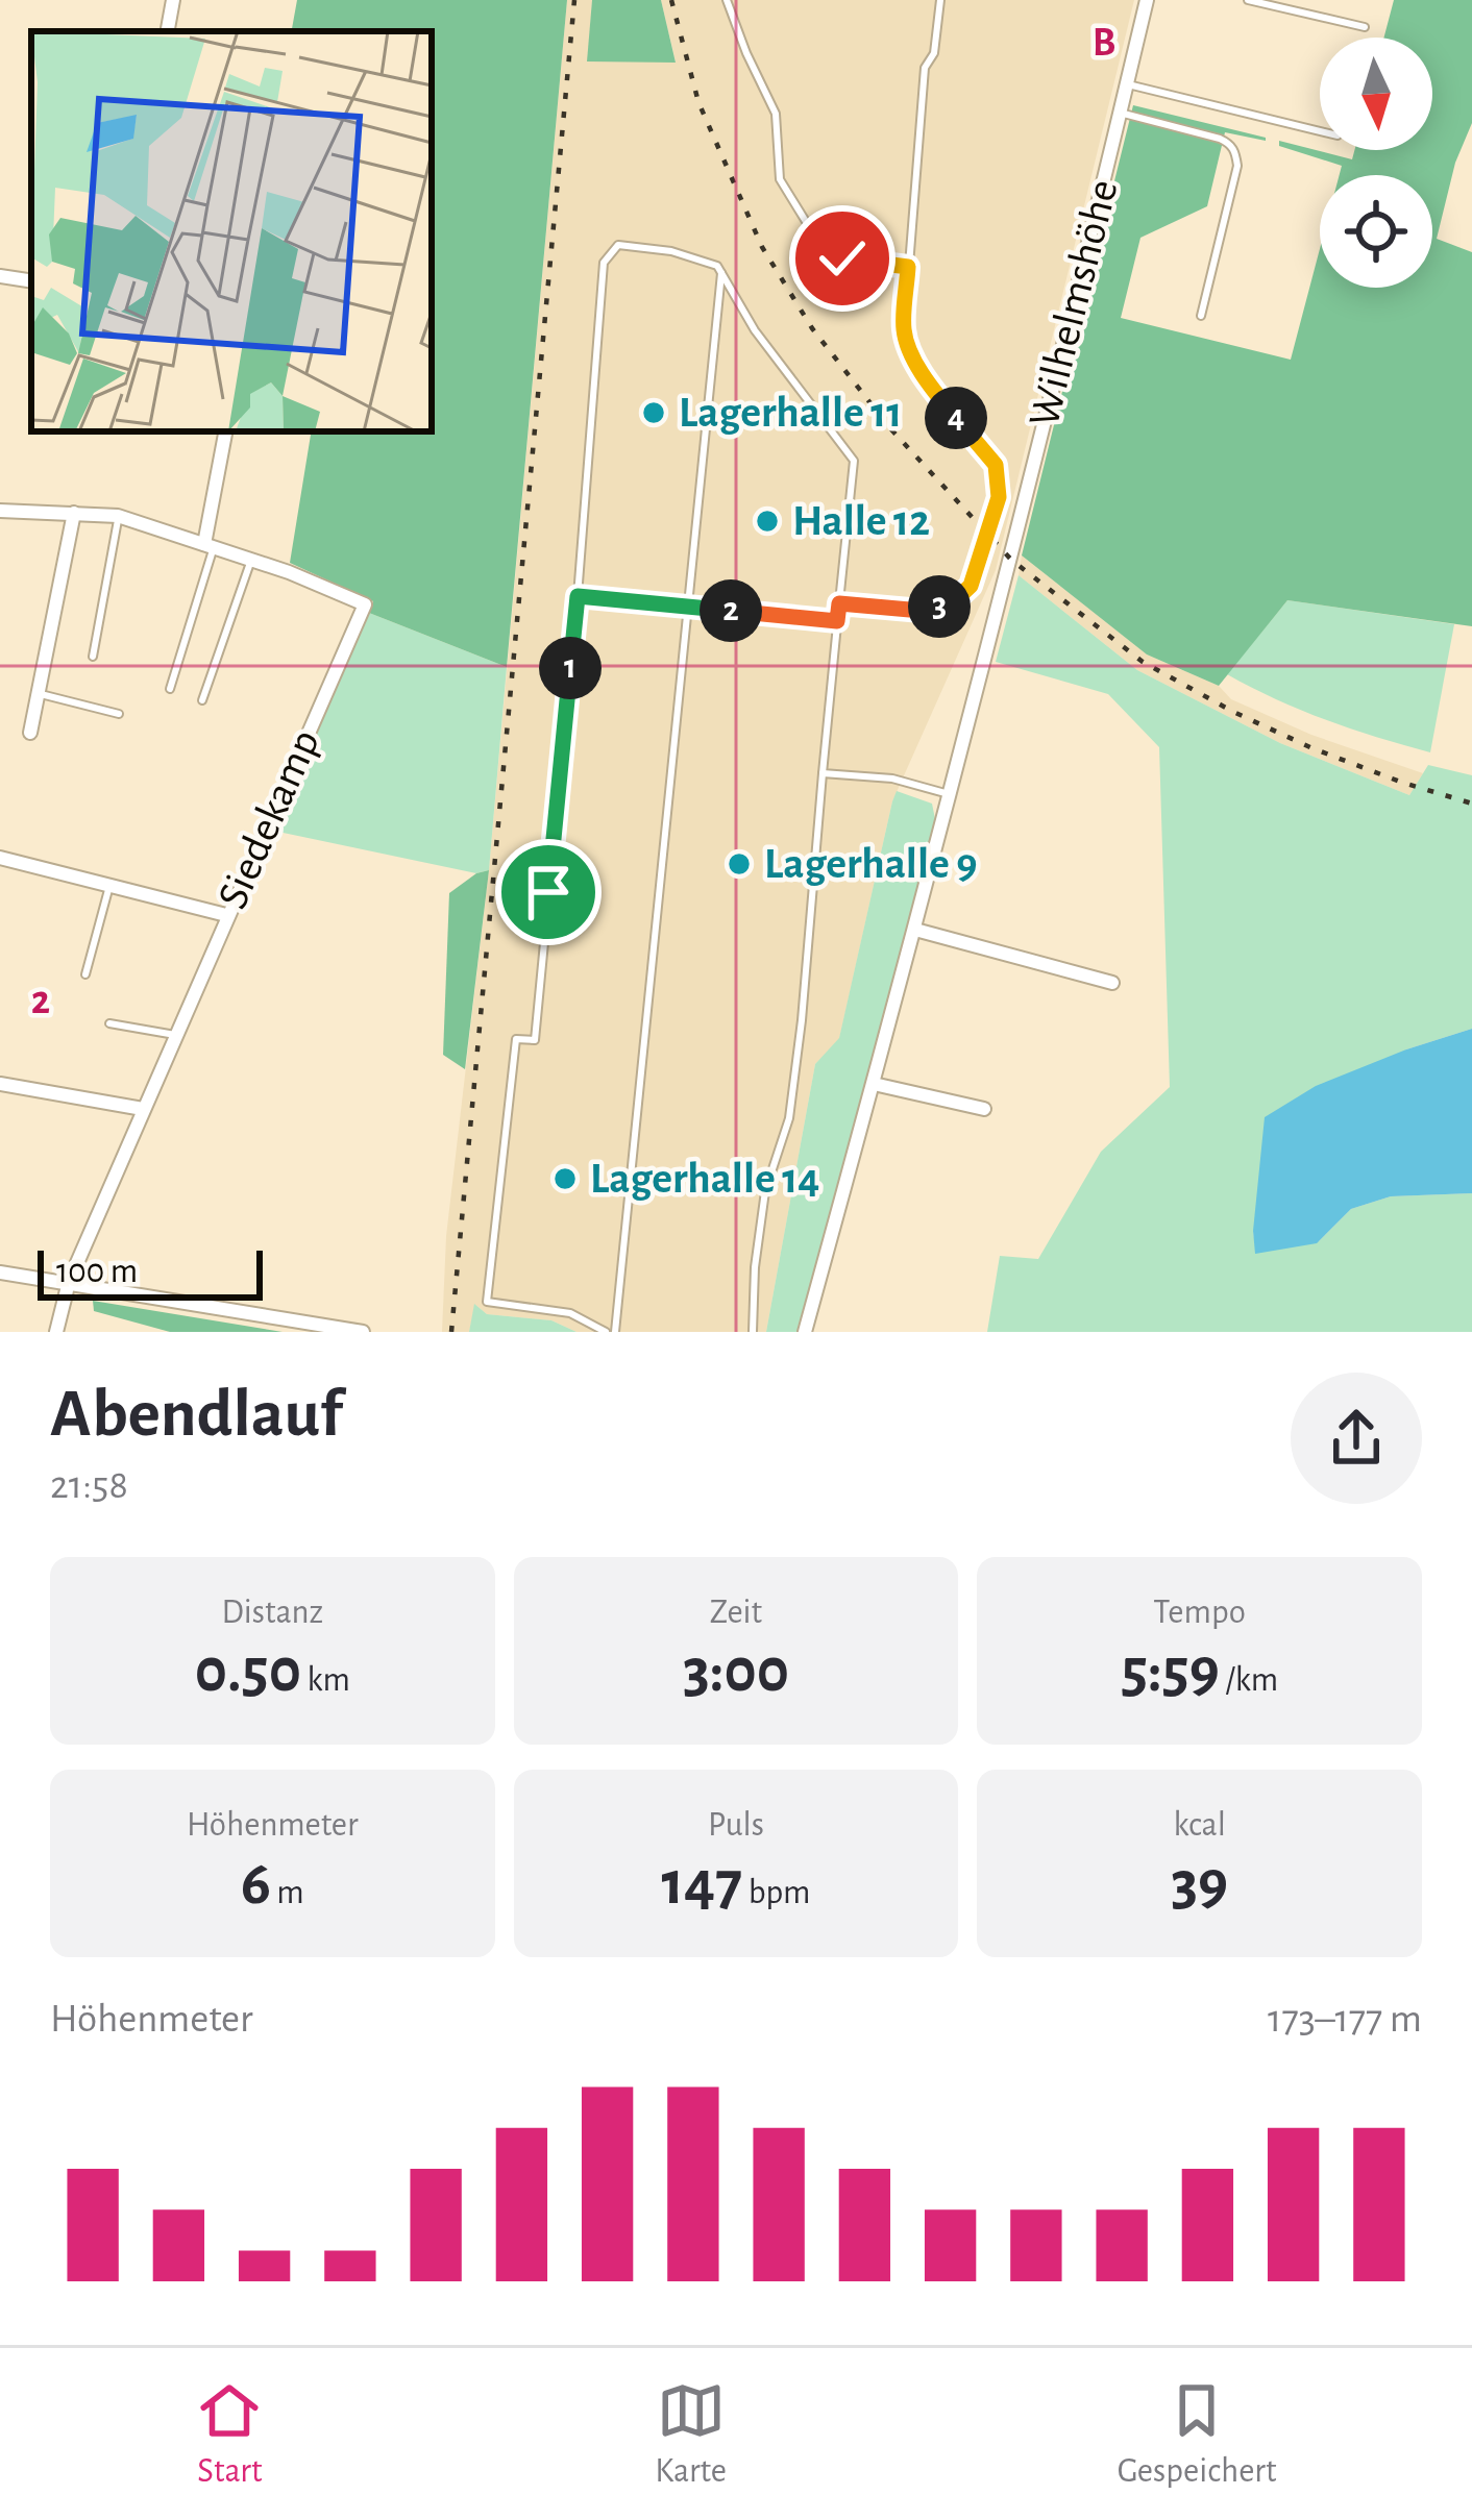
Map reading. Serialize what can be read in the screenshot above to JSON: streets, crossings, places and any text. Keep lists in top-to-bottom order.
{
  "streets": {
    "street": ["Wilhelmshöhe", "Siedekamp"]
  },
  "places": [
    "Lagerhalle 11",
    "Halle 12",
    "Lagerhalle 9",
    "Lagerhalle 14"
  ],
  "scale_bar": "100 m",
  "north": "bottom",
  "page": {
    "pins": [
      "4",
      "3",
      "2",
      "1"
    ],
    "scale": "100 m",
    "heading": ["Abendlauf", "21:58"],
    "stats": [
      ["Distanz", "0.50 km"],
      ["Zeit", "3:00"],
      ["Tempo", "5:59 /km"],
      ["Höhenmeter", "6 m"],
      ["Puls", "147 bpm"],
      ["kcal", "39"]
    ],
    "chart": ["Höhenmeter", "173–177 m"],
    "tabs": ["Start", "Karte", "Gespeichert"]
  },
  "grid": {
    "columns": ["B"],
    "rows": ["2"]
  }
}
